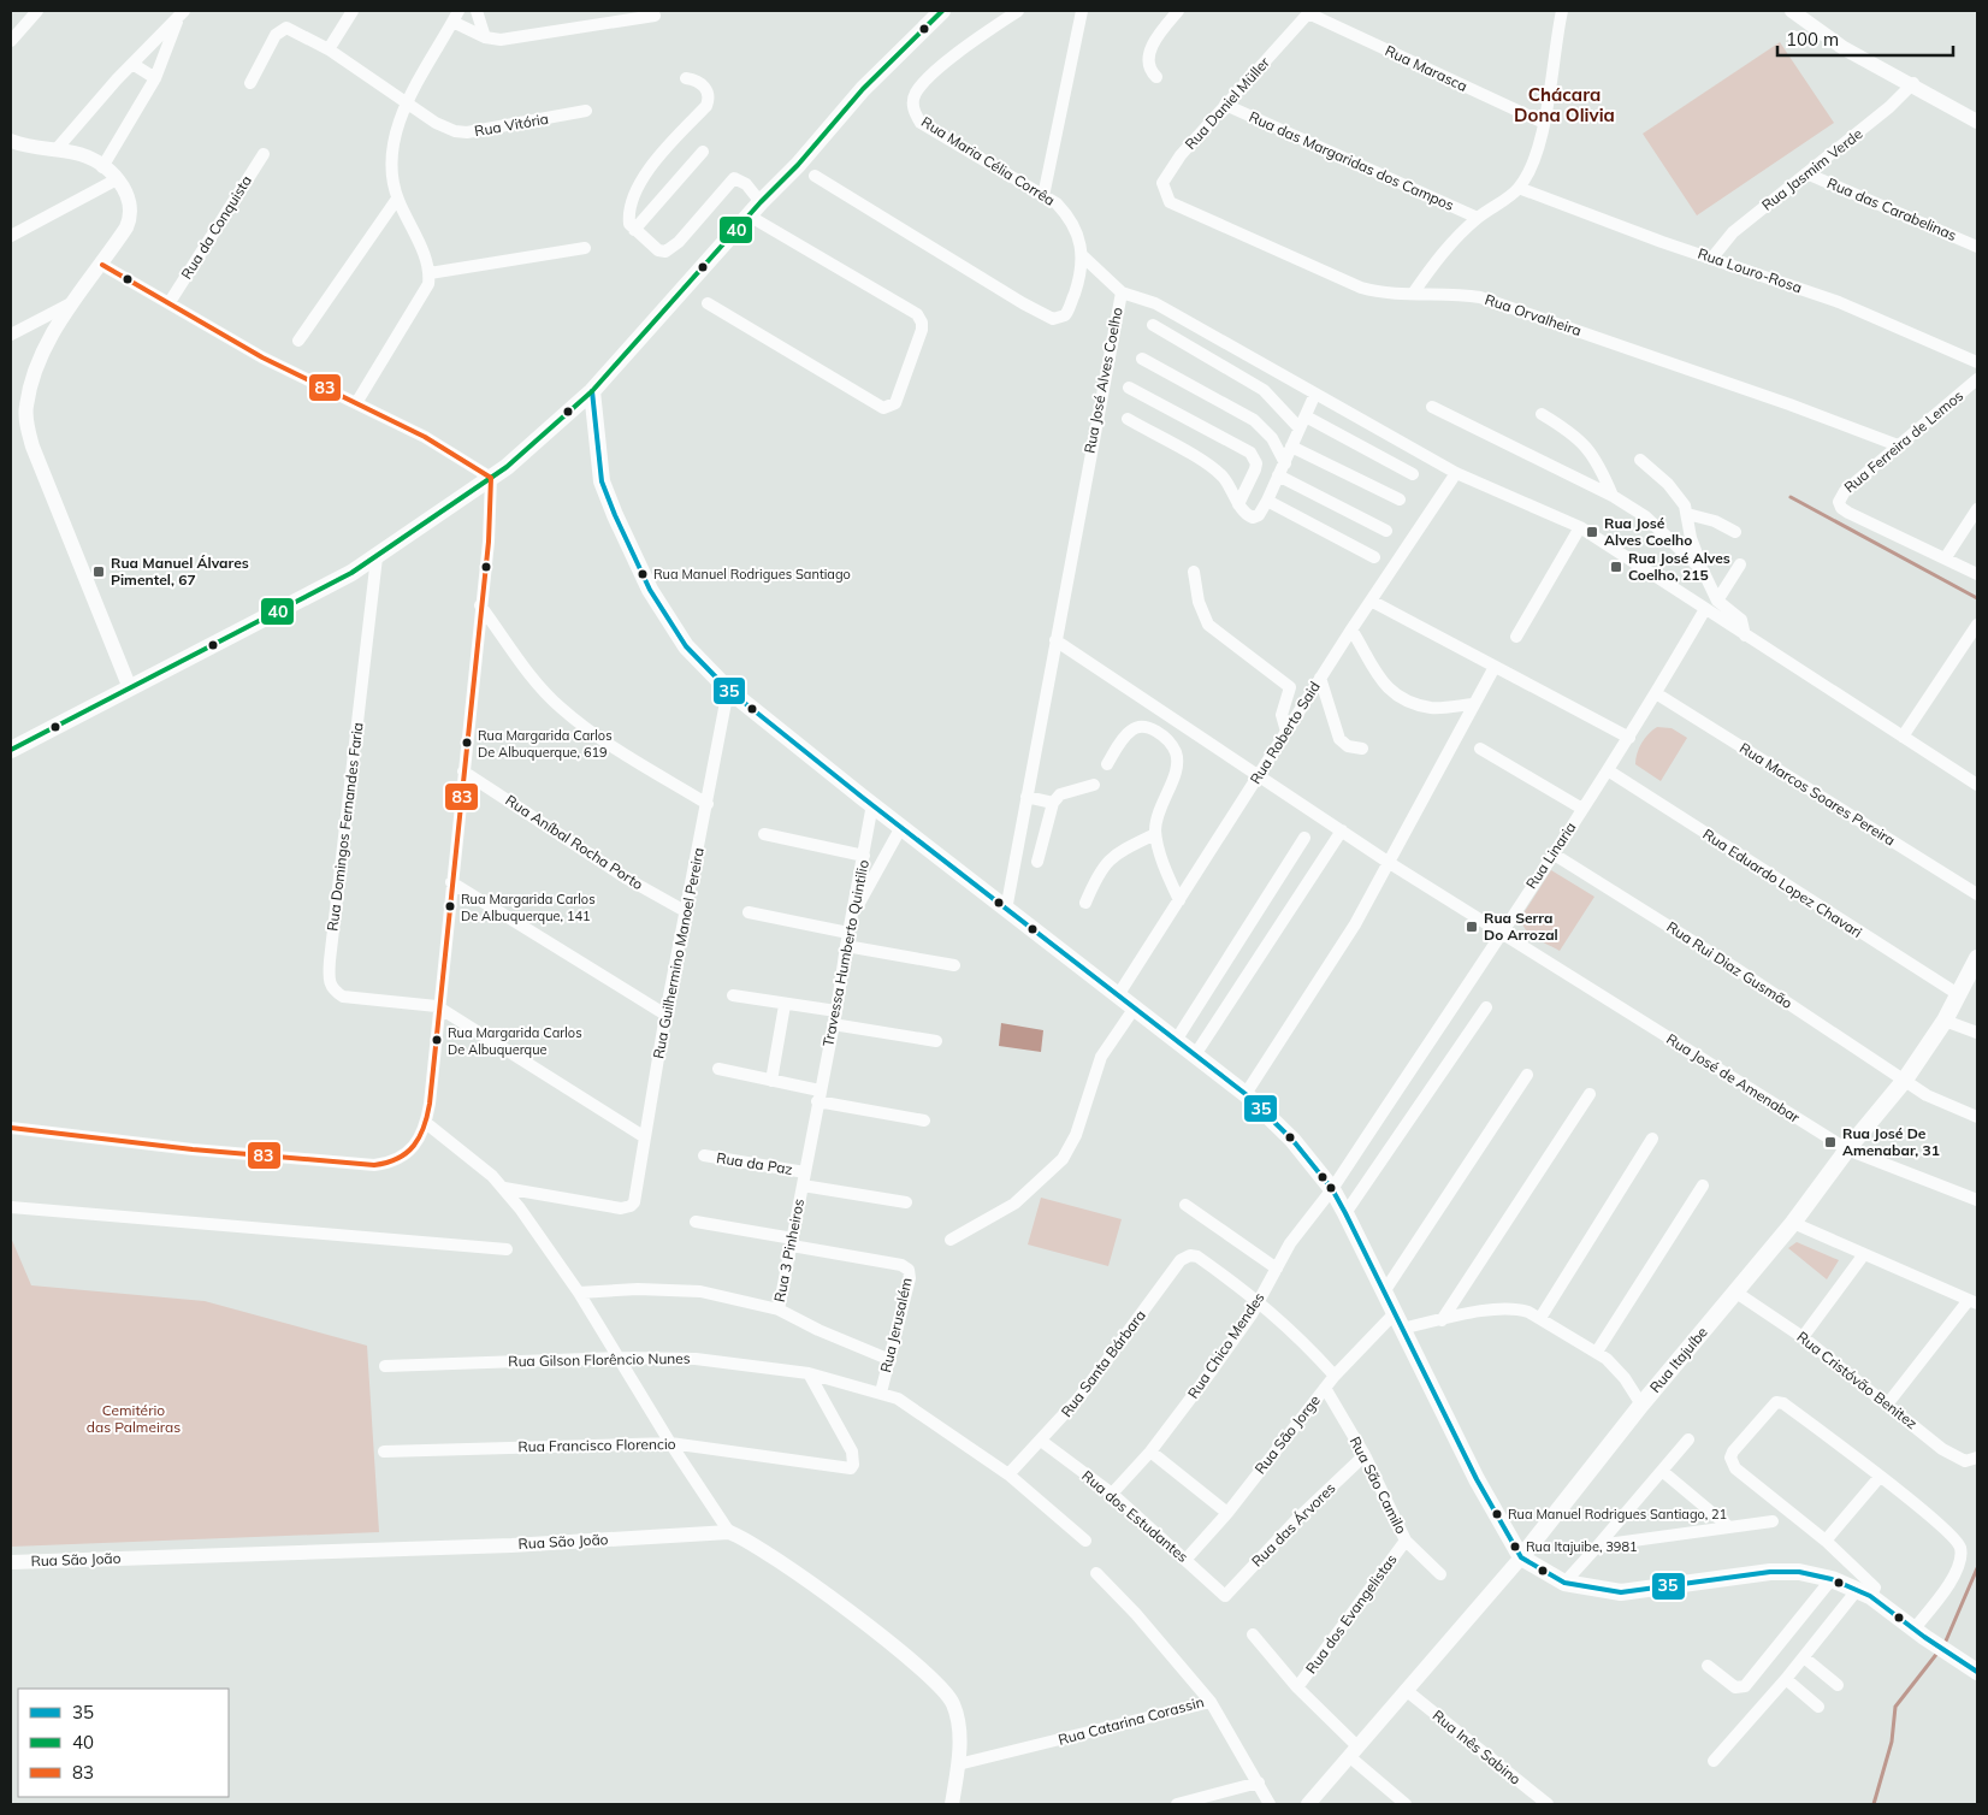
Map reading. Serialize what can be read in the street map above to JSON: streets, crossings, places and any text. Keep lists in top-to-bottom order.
{
  "streets": {
    "main road": ["Rua Itajuíbe"],
    "street": [
      "Rua Marasca",
      "Rua Daniel Müller",
      "Rua Vitória",
      "Rua Maria Célia Corrêa",
      "Rua das Margaridas dos Campos",
      "Rua Jasmim Verde",
      "Rua das Carabelinas",
      "Rua da Conquista",
      "Rua Louro-Rosa",
      "Rua Orvalheira",
      "Rua José Alves Coelho",
      "Rua Ferreira de Lemos",
      "Rua Roberto Said",
      "Rua Marcos Soares Pereira",
      "Rua Domingos Fernandes Faria",
      "Rua Aníbal Rocha Porto",
      "Rua Linaria",
      "Rua Eduardo Lopez Chavari",
      "Rua Guilhermino Manoel Pereira",
      "Travessa Humberto Quintilio",
      "Rua Rui Diaz Gusmão",
      "Rua José de Amenabar",
      "Rua da Paz",
      "Rua 3 Pinheiros",
      "Rua Jerusalém",
      "Rua Chico Mendes",
      "Rua Gilson Florêncio Nunes",
      "Rua Santa Bárbara",
      "Rua Cristóvão Benitez",
      "Rua São Jorge",
      "Rua Francisco Florencio",
      "Rua São Camilo",
      "Rua dos Estudantes",
      "Rua das Árvores",
      "Rua São João",
      "Rua dos Evangelistas",
      "Rua Catarina Corassin",
      "Rua Inês Sabino"
    ]
  },
  "crossings": [
    ["Rua Marasca", "Rua Daniel Müller"],
    ["Rua Daniel Müller", "Rua das Margaridas dos Campos"],
    ["Rua Daniel Müller", "Rua Orvalheira"],
    ["Rua Jasmim Verde", "Rua das Carabelinas"],
    ["Rua Jasmim Verde", "Rua Louro-Rosa"],
    ["Rua Orvalheira", "Rua Ferreira de Lemos"],
    ["Rua José Alves Coelho", "Rua Roberto Said"],
    ["Rua José Alves Coelho", "Rua Linaria"],
    ["Rua José Alves Coelho", "Rua José de Amenabar"],
    ["Rua Roberto Said", "Rua José de Amenabar"],
    ["Rua Marcos Soares Pereira", "Rua Linaria"],
    ["Rua Aníbal Rocha Porto", "Rua Guilhermino Manoel Pereira"],
    ["Rua Linaria", "Rua Eduardo Lopez Chavari"],
    ["Rua Linaria", "Rua Rui Diaz Gusmão"],
    ["Rua Linaria", "Rua José de Amenabar"],
    ["Rua Linaria", "Rua Chico Mendes"],
    ["Rua Eduardo Lopez Chavari", "Rua Itajuíbe"],
    ["Travessa Humberto Quintilio", "Rua 3 Pinheiros"],
    ["Rua Rui Diaz Gusmão", "Rua Itajuíbe"],
    ["Rua José de Amenabar", "Rua Itajuíbe"],
    ["Rua da Paz", "Rua 3 Pinheiros"],
    ["Rua 3 Pinheiros", "Rua Jerusalém"],
    ["Rua Jerusalém", "Rua Gilson Florêncio Nunes"],
    ["Rua Chico Mendes", "Rua Santa Bárbara"],
    ["Rua Chico Mendes", "Rua dos Estudantes"],
    ["Rua Gilson Florêncio Nunes", "Rua Santa Bárbara"],
    ["Rua Gilson Florêncio Nunes", "Rua Francisco Florencio"],
    ["Rua Itajuíbe", "Rua Cristóvão Benitez"],
    ["Rua Itajuíbe", "Rua Inês Sabino"],
    ["Rua Santa Bárbara", "Rua dos Estudantes"],
    ["Rua São Jorge", "Rua São Camilo"],
    ["Rua São Jorge", "Rua dos Estudantes"],
    ["Rua São Camilo", "Rua das Árvores"],
    ["Rua São Camilo", "Rua dos Evangelistas"],
    ["Rua dos Estudantes", "Rua das Árvores"],
    ["Rua São João", "Rua Catarina Corassin"]
  ],
  "districts": ["Chácara Dona Olivia"],
  "parks": ["Cemitério das Palmeiras"],
  "places": {
    "transit": [
      "Rua José Alves Coelho",
      "Rua José Alves Coelho, 215",
      "Rua Manuel Álvares Pimentel, 67",
      "Rua Serra Do Arrozal",
      "Rua José De Amenabar, 31"
    ],
    "other": [
      "Rua Manuel Rodrigues Santiago",
      "Rua Margarida Carlos De Albuquerque, 619",
      "Rua Margarida Carlos De Albuquerque, 141",
      "Rua Margarida Carlos De Albuquerque",
      "Rua Manuel Rodrigues Santiago, 21",
      "Rua Itajuibe, 3981"
    ]
  },
  "lines": ["transit line 40", "transit line 83", "transit line 35"],
  "legend": ["35", "40", "83"],
  "scale_bar": "100 m"
}
